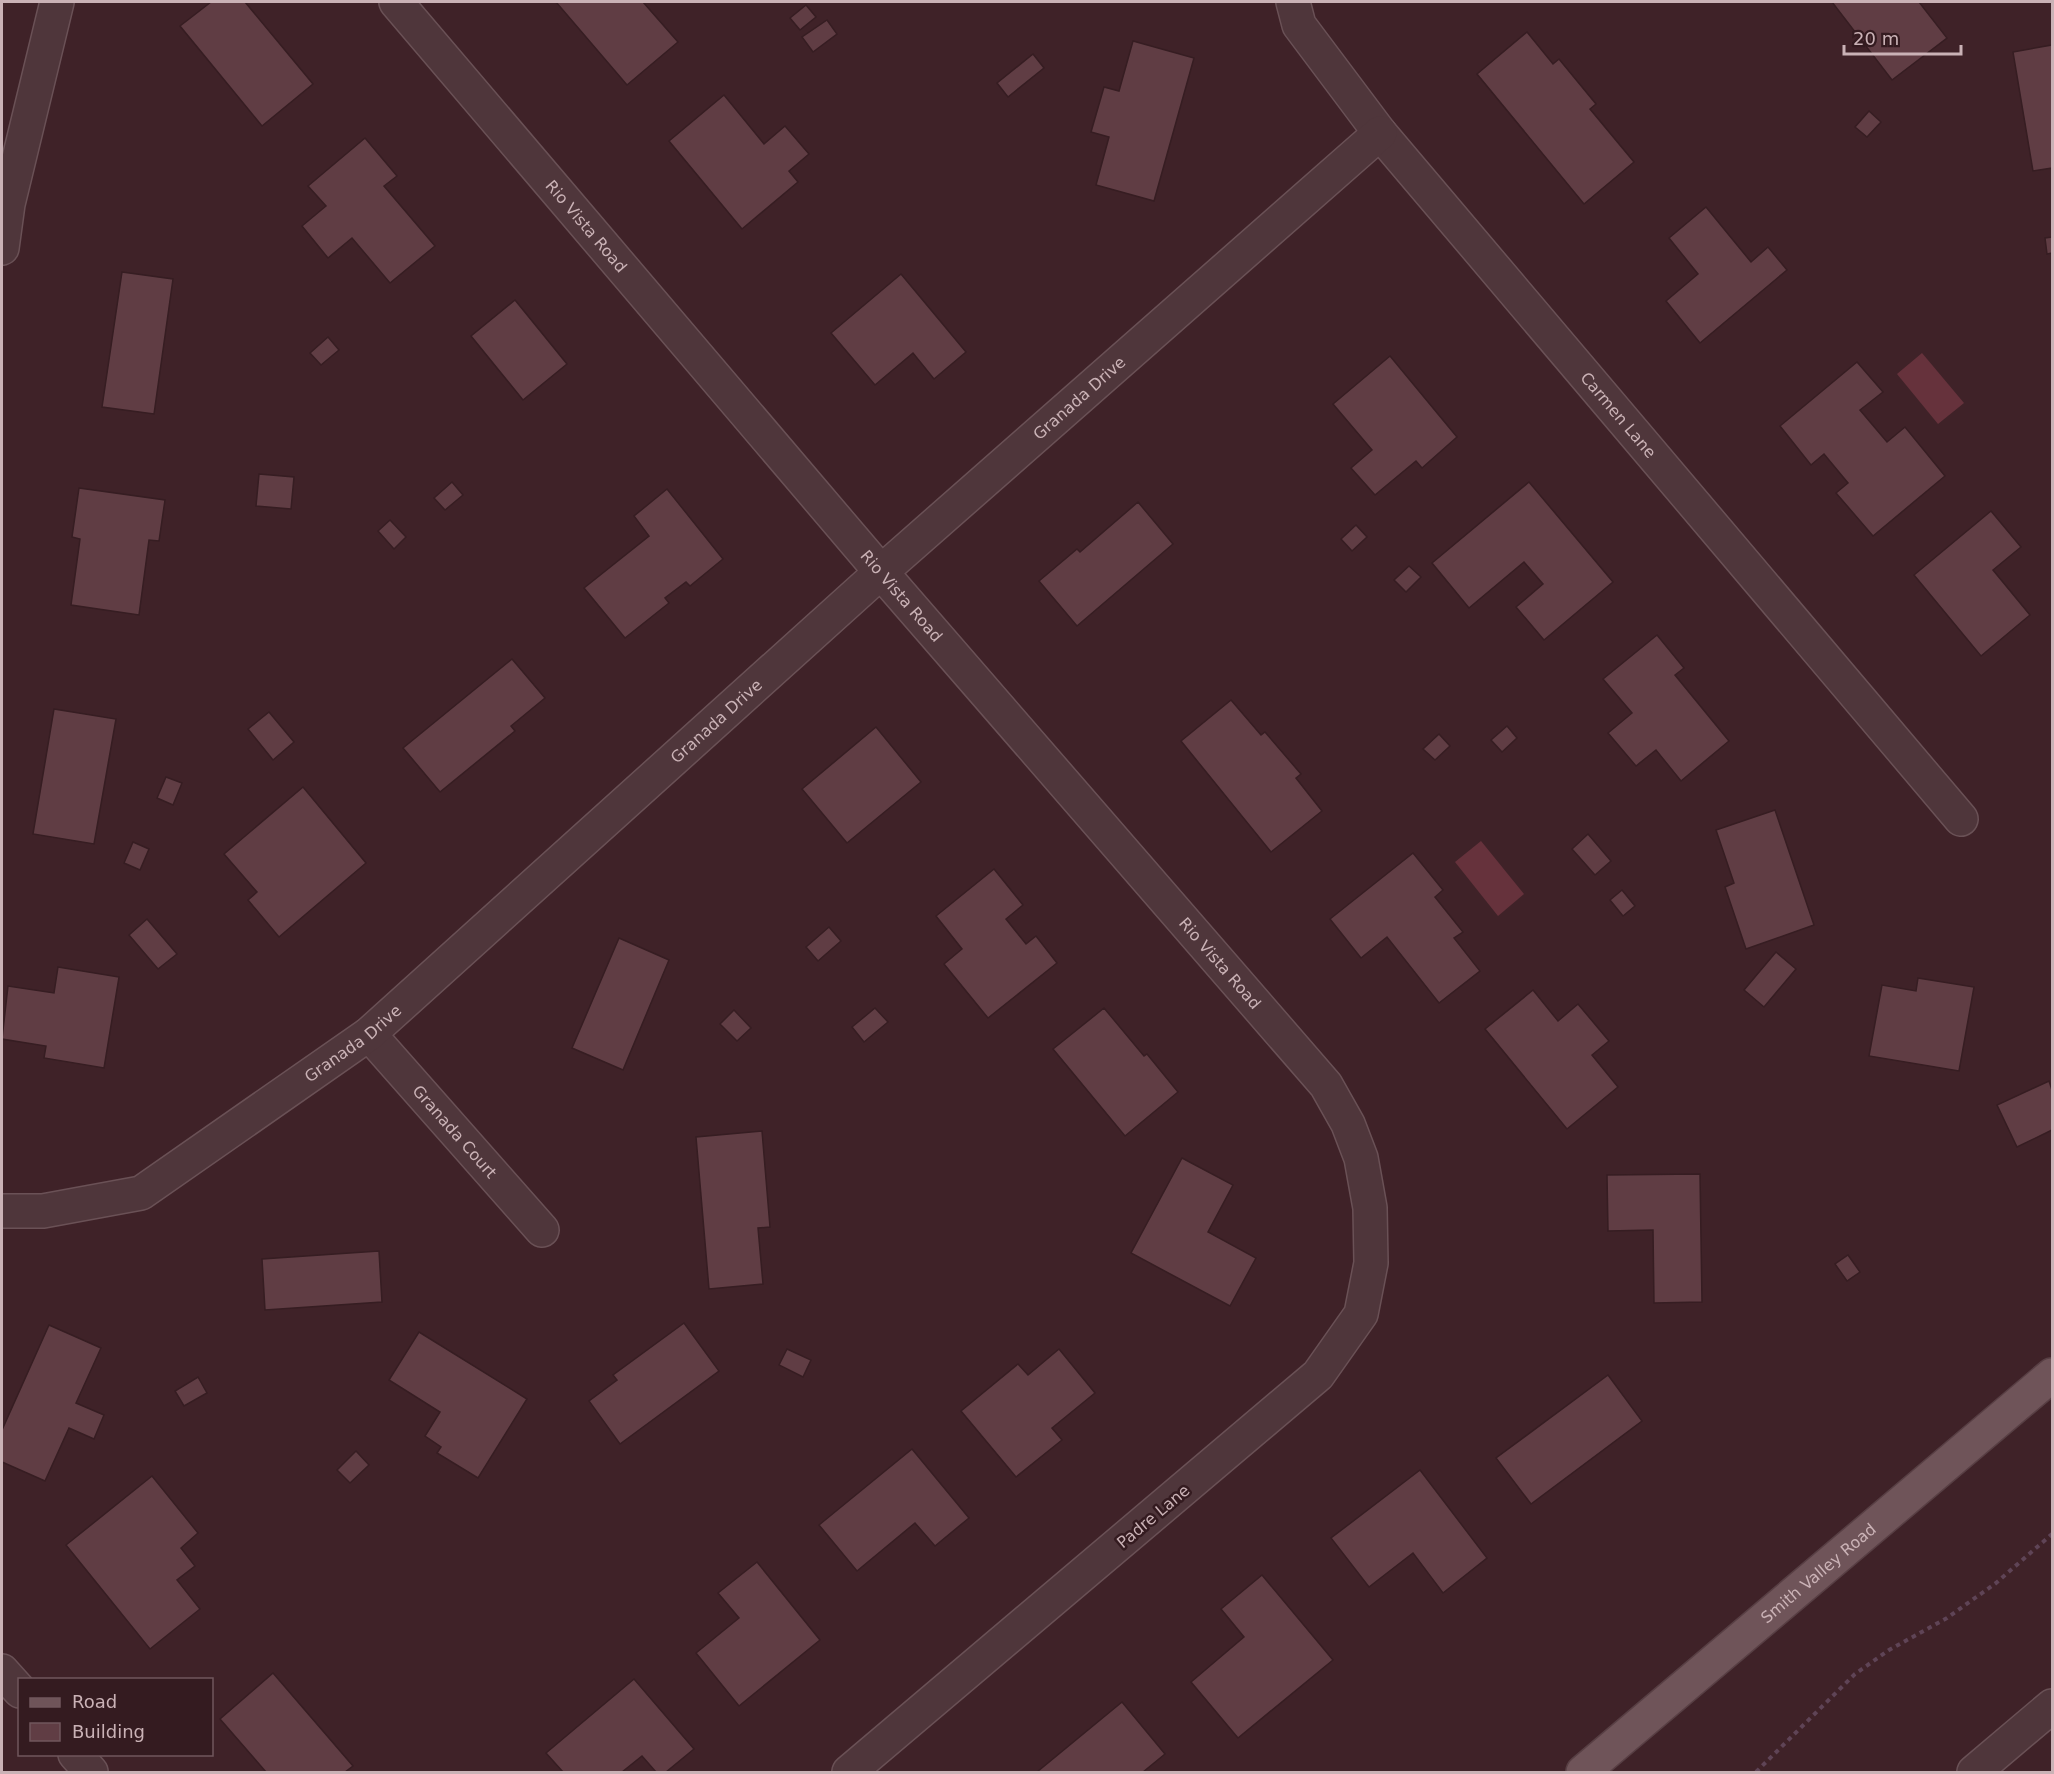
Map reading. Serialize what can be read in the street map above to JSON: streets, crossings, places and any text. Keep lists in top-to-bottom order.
{
  "streets": {
    "main road": ["Smith Valley Road"],
    "street": [
      "Rio Vista Road",
      "Granada Drive",
      "Carmen Lane",
      "Granada Court",
      "Padre Lane"
    ]
  },
  "crossings": [
    ["Rio Vista Road", "Granada Drive"],
    ["Rio Vista Road", "Padre Lane"],
    ["Granada Drive", "Carmen Lane"],
    ["Granada Drive", "Granada Court"]
  ],
  "legend": ["Road", "Building"],
  "scale_bar": "20 m"
}
